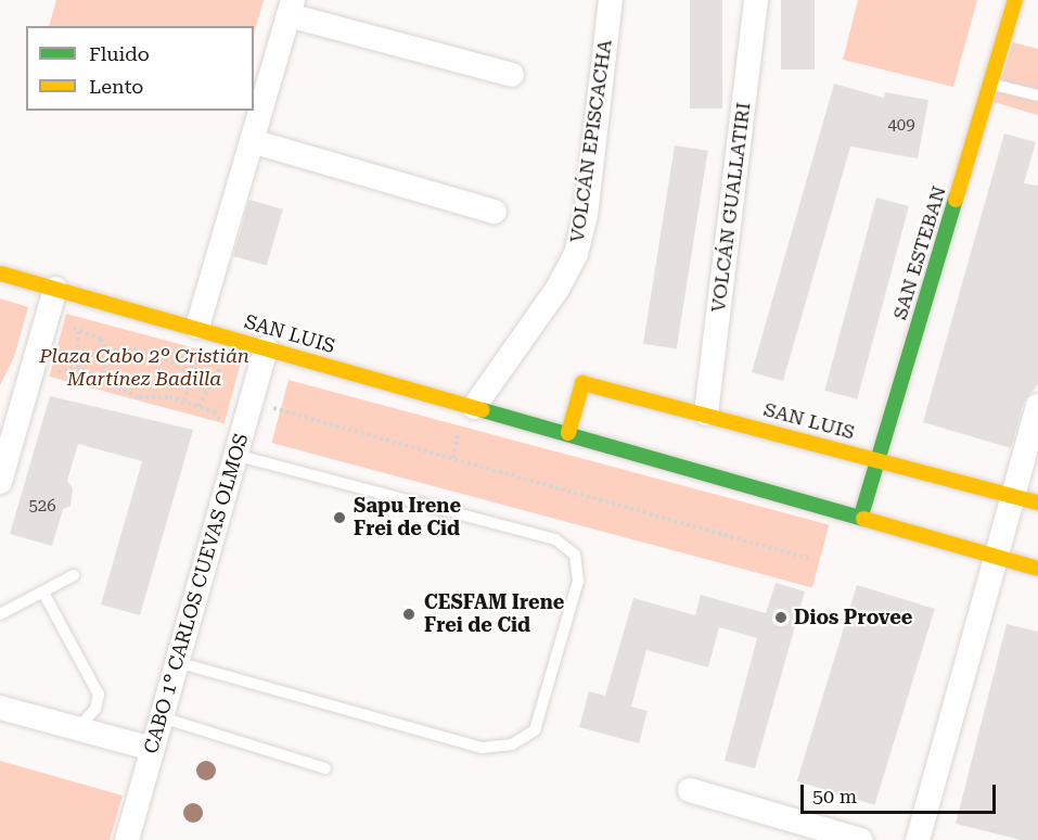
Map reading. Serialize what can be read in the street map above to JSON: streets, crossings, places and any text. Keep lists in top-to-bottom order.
{
  "streets": {
    "street": [
      "VOLCÁN EPISCACHA",
      "VOLCÁN GUALLATIRI",
      "SAN ESTEBAN",
      "SAN LUIS",
      "CABO 1° CARLOS CUEVAS OLMOS"
    ]
  },
  "crossings": [
    ["VOLCÁN EPISCACHA", "SAN LUIS"],
    ["VOLCÁN GUALLATIRI", "SAN LUIS"],
    ["SAN ESTEBAN", "SAN LUIS"],
    ["SAN LUIS", "CABO 1° CARLOS CUEVAS OLMOS"]
  ],
  "parks": ["Plaza Cabo 2º Cristián Martínez Badilla"],
  "places": ["Sapu Irene Frei de Cid", "CESFAM Irene Frei de Cid", "Dios Provee"],
  "house_numbers": ["409", "526"],
  "legend": ["Fluido", "Lento"],
  "scale_bar": "50 m"
}
